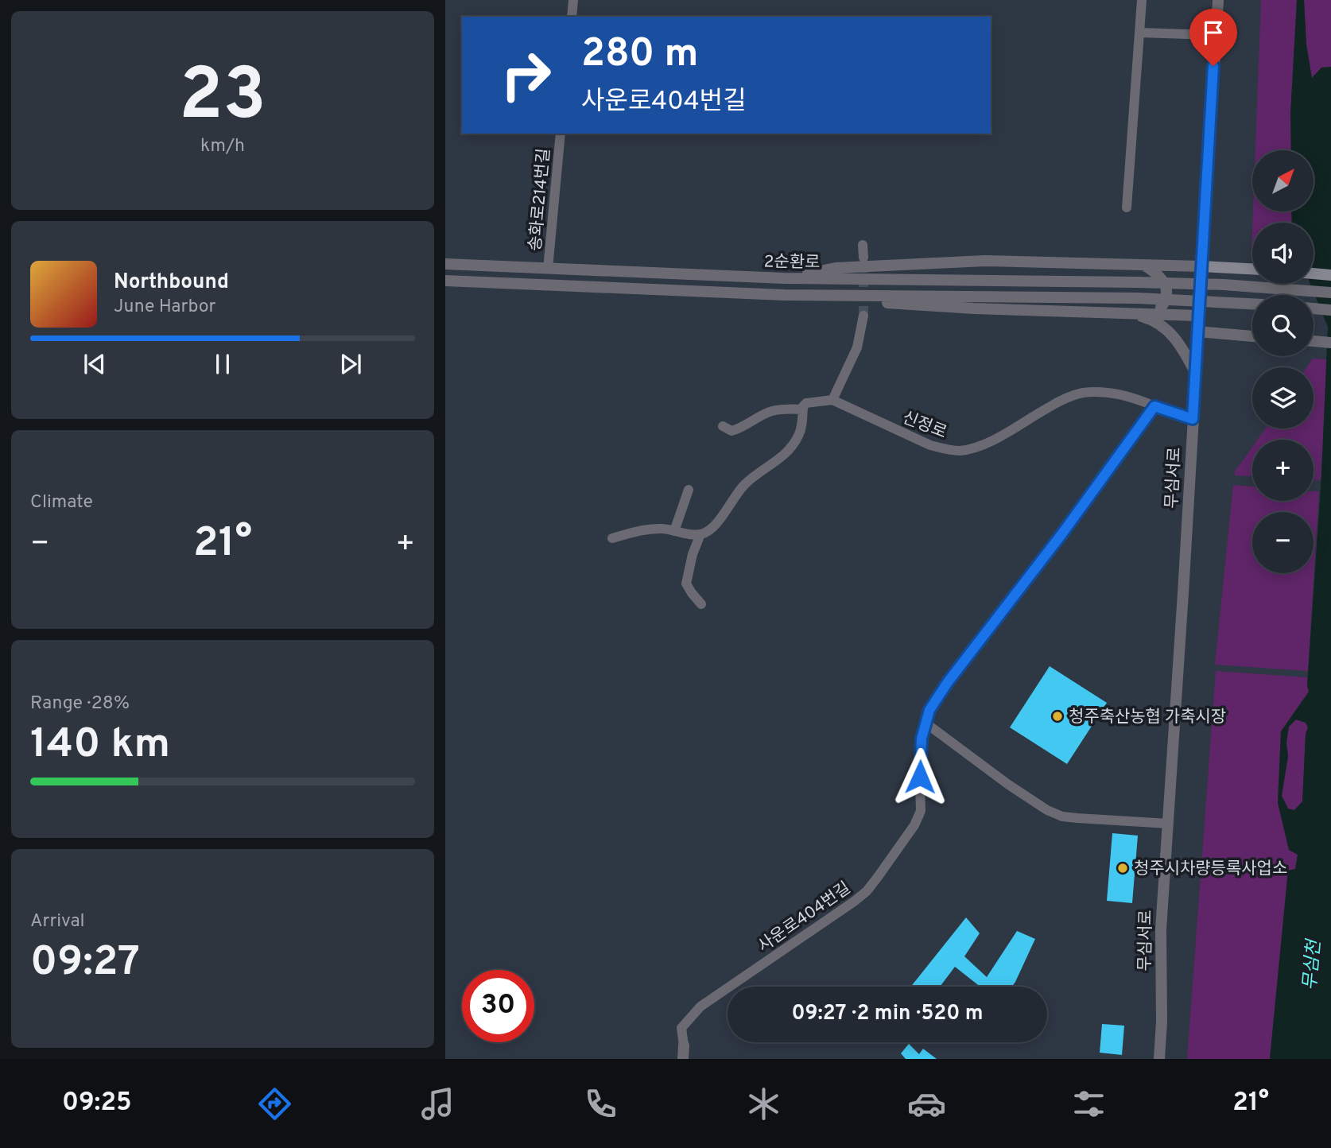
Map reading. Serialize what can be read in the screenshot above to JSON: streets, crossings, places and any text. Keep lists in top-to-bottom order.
{
  "streets": {
    "street": [
      "송화로214번길",
      "2순환로",
      "신정로",
      "무심서로",
      "사운로404번길"
    ]
  },
  "crossings": [
    ["송화로214번길", "2순환로"],
    ["신정로", "사운로404번길"]
  ],
  "water": ["무심천"],
  "places": ["청주축산농협 가축시장", "청주시차량등록사업소"],
  "north": "top right",
  "page": {
    "tile": [
      ["23", "km/h"],
      "Climate",
      ["Range · 28%", "140 km"],
      ["Arrival", "09:27"]
    ],
    "turn": ["280 m", "사운로404번길"],
    "map_buttons": ["+", "−"],
    "song": ["Northbound", "June Harbor"],
    "heat": ["−", "21°", "+"],
    "limit": "30",
    "trip": "09:27 · 2 min · 520 m",
    "tabs": ["09:25", "21°"]
  }
}
